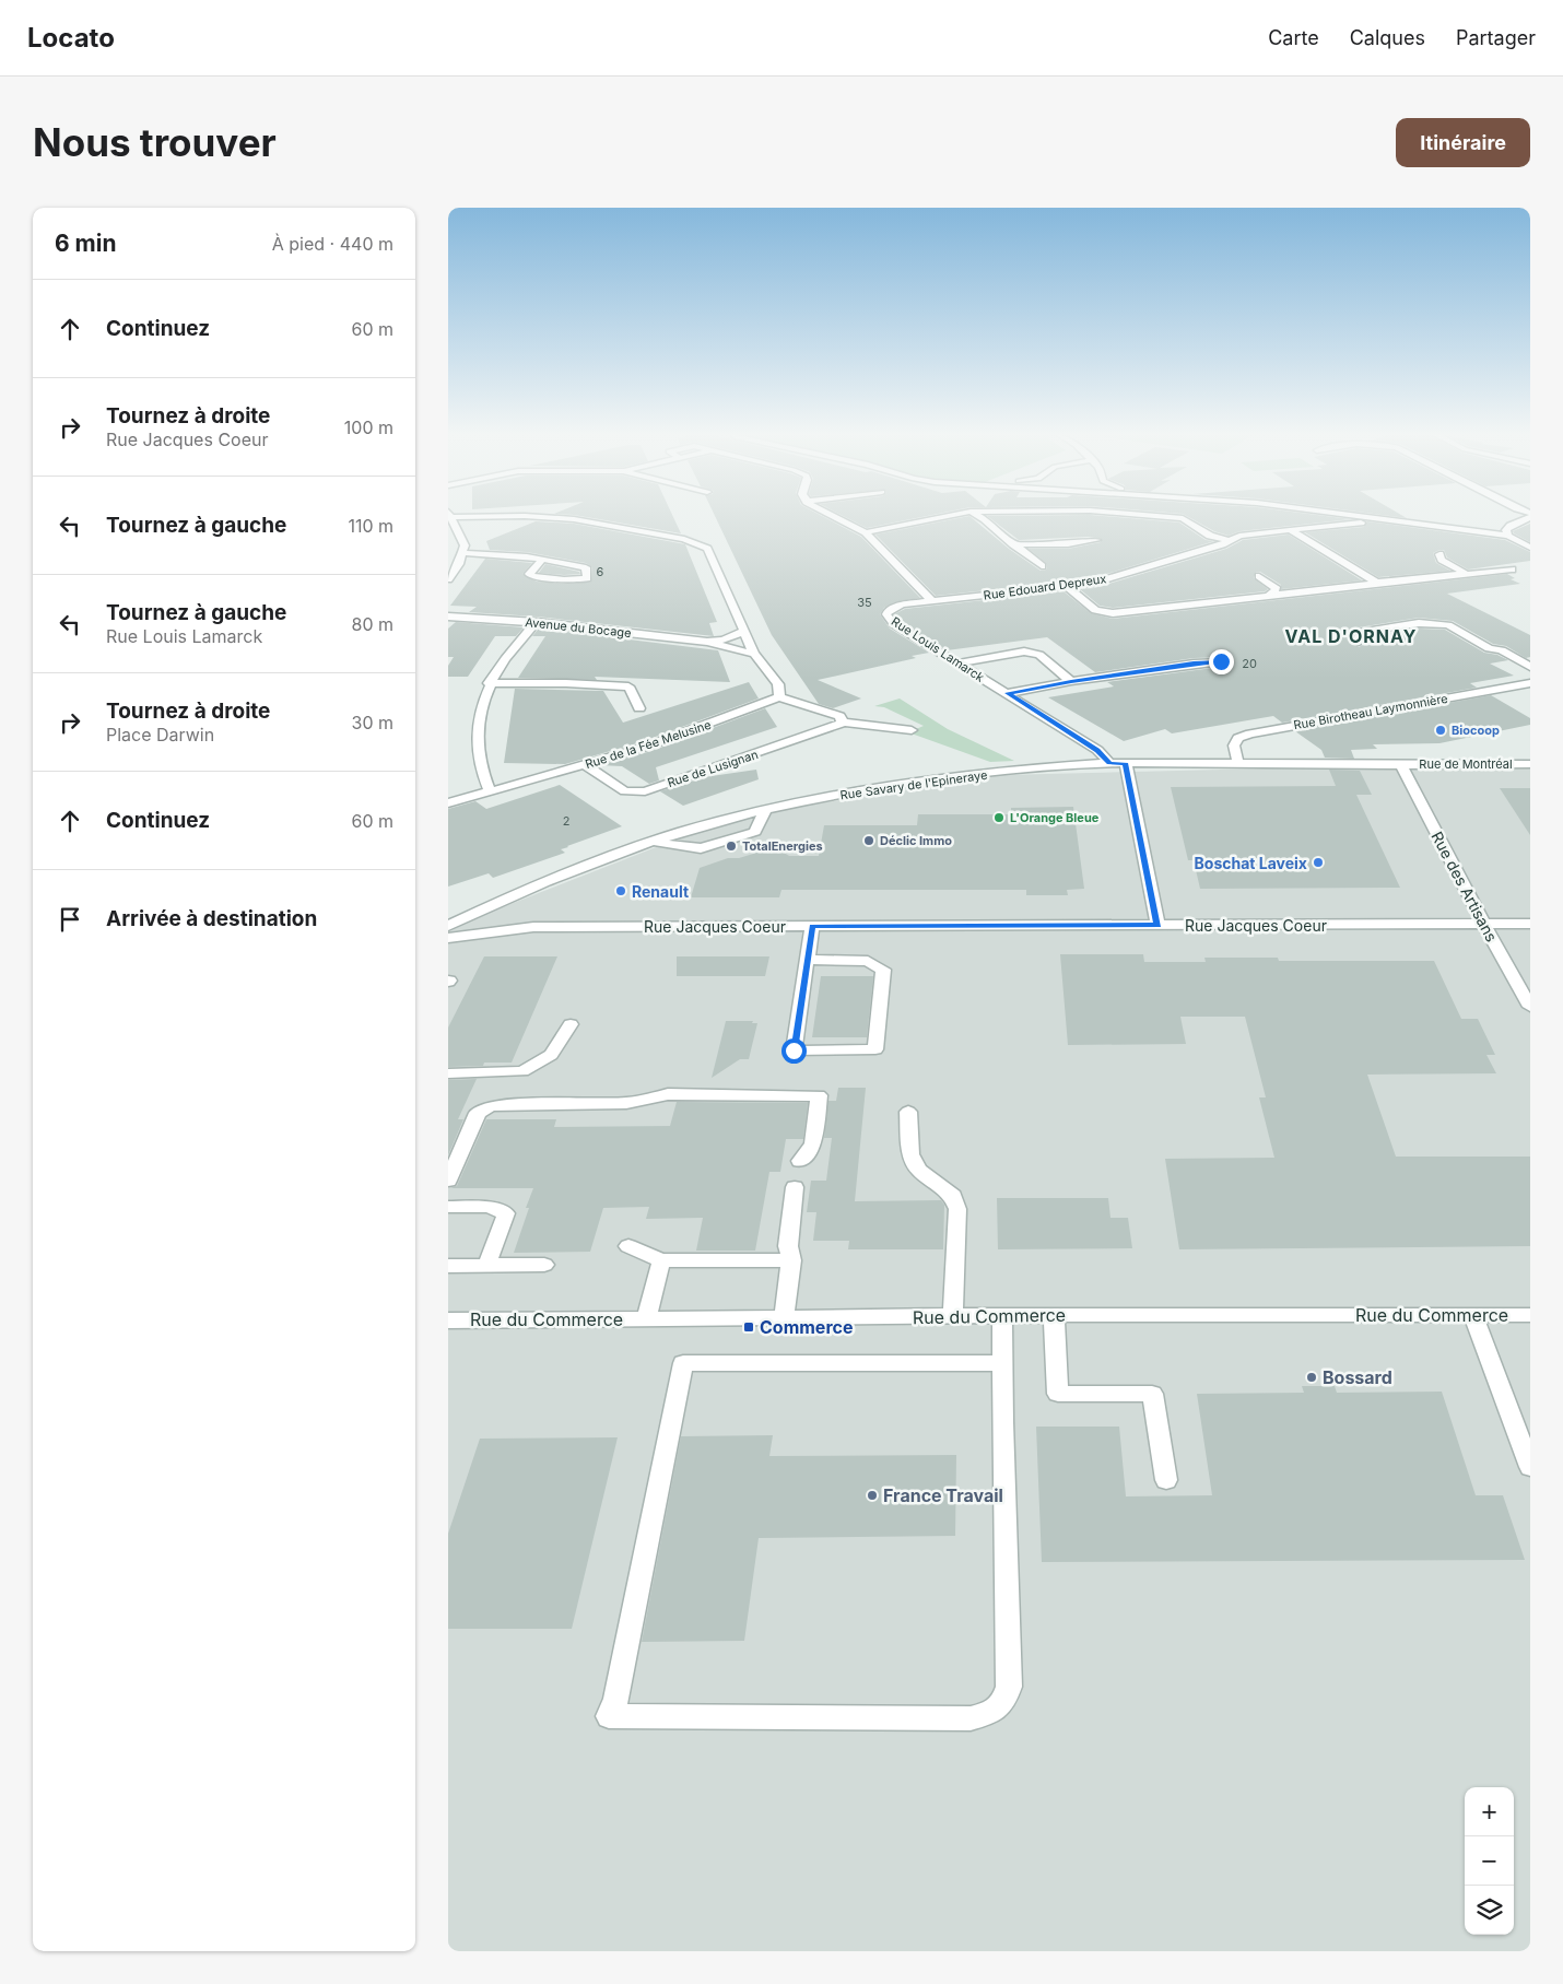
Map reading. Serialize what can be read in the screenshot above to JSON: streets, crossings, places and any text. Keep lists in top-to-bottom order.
{
  "streets": {
    "street": [
      "Rue Edouard Depreux",
      "Avenue du Bocage",
      "Rue Louis Lamarck",
      "Rue Birotheau Laymonnière",
      "Rue de la Fée Melusine",
      "Rue de Montréal",
      "Rue de Lusignan",
      "Rue Savary de l'Epineraye",
      "Rue des Artisans",
      "Rue Jacques Coeur",
      "Rue du Commerce"
    ]
  },
  "crossings": [
    ["Rue Edouard Depreux", "Rue Louis Lamarck"],
    ["Rue Louis Lamarck", "Rue Savary de l'Epineraye"],
    ["Rue Birotheau Laymonnière", "Rue Savary de l'Epineraye"],
    ["Rue de la Fée Melusine", "Rue de Lusignan"],
    ["Rue de Montréal", "Rue Savary de l'Epineraye"],
    ["Rue de Montréal", "Rue des Artisans"],
    ["Rue Savary de l'Epineraye", "Rue des Artisans"],
    ["Rue des Artisans", "Rue Jacques Coeur"]
  ],
  "districts": ["VAL D'ORNAY"],
  "places": {
    "other": [
      "Biocoop",
      "L'Orange Bleue",
      "Déclic Immo",
      "TotalEnergies",
      "Boschat Laveix",
      "Renault",
      "Bossard",
      "France Travail"
    ],
    "transit": ["Commerce"]
  },
  "house_numbers": [
    "6",
    "35",
    "20",
    "2"
  ],
  "page": {
    "header": "Locato",
    "nav": ["Carte", "Calques", "Partager"],
    "buttons": "Itinéraire",
    "title": "Nous trouver",
    "heading": ["6 min", "À pied · 440 m"],
    "list": [
      ["Continuez", "60 m"],
      ["Tournez à droite", "Rue Jacques Coeur", "100 m"],
      ["Tournez à gauche", "110 m"],
      ["Tournez à gauche", "Rue Louis Lamarck", "80 m"],
      ["Tournez à droite", "Place Darwin", "30 m"],
      ["Continuez", "60 m"],
      "Arrivée à destination"
    ],
    "map_buttons": ["+", "−"]
  }
}
